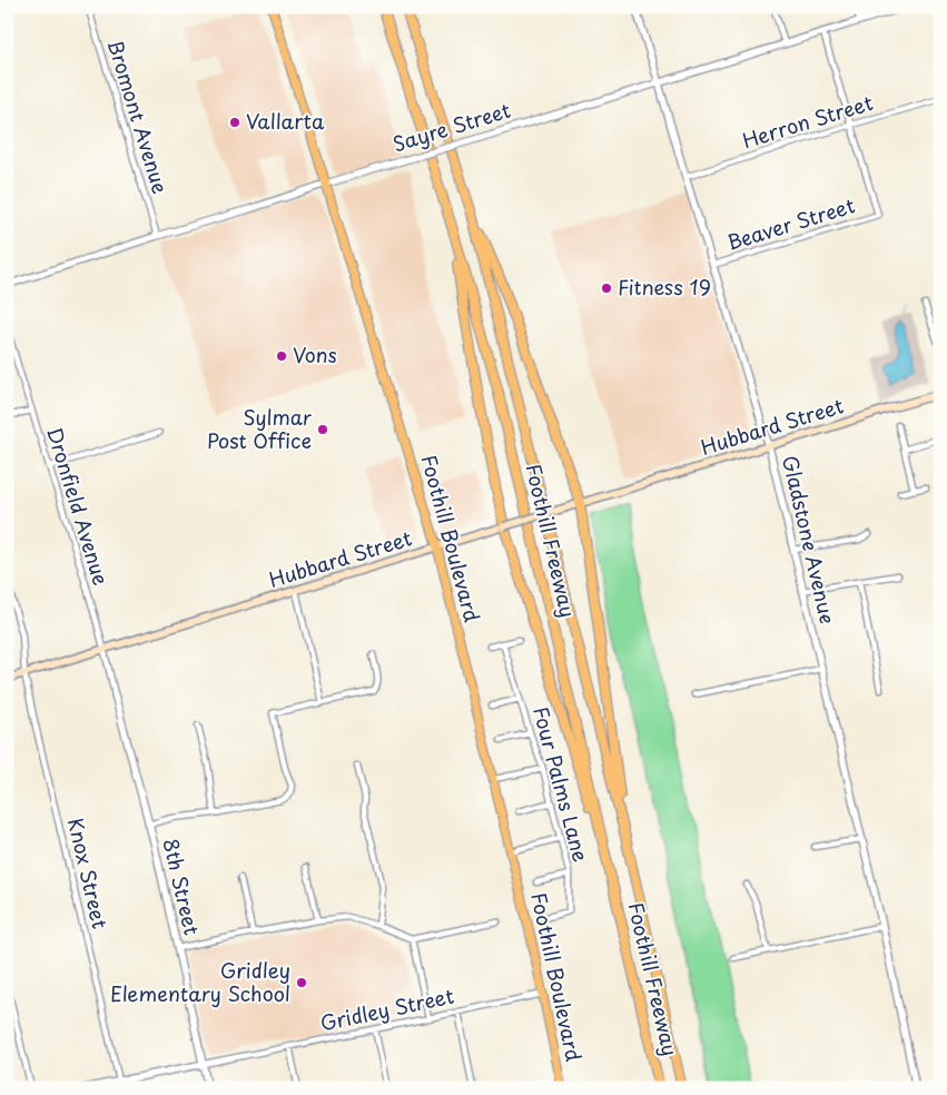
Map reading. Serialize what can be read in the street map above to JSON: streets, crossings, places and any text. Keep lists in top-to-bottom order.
{
  "streets": {
    "highway": ["Foothill Freeway"],
    "main road": ["Hubbard Street", "Foothill Boulevard"],
    "street": [
      "Bromont Avenue",
      "Herron Street",
      "Sayre Street",
      "Beaver Street",
      "Dronfield Avenue",
      "Gladstone Avenue",
      "Four Palms Lane",
      "Knox Street",
      "8th Street",
      "Gridley Street"
    ]
  },
  "crossings": [
    ["Bromont Avenue", "Sayre Street"],
    ["Herron Street", "Beaver Street"],
    ["Herron Street", "Gladstone Avenue"],
    ["Sayre Street", "Foothill Boulevard"],
    ["Sayre Street", "Gladstone Avenue"],
    ["Beaver Street", "Gladstone Avenue"],
    ["Hubbard Street", "Dronfield Avenue"],
    ["Hubbard Street", "Foothill Boulevard"],
    ["Hubbard Street", "Gladstone Avenue"],
    ["Hubbard Street", "Knox Street"],
    ["Dronfield Avenue", "8th Street"],
    ["Foothill Boulevard", "Gridley Street"],
    ["8th Street", "Gridley Street"]
  ],
  "places": [
    "Vallarta",
    "Fitness 19",
    "Vons",
    "Sylmar Post Office",
    "Gridley Elementary School"
  ]
}
